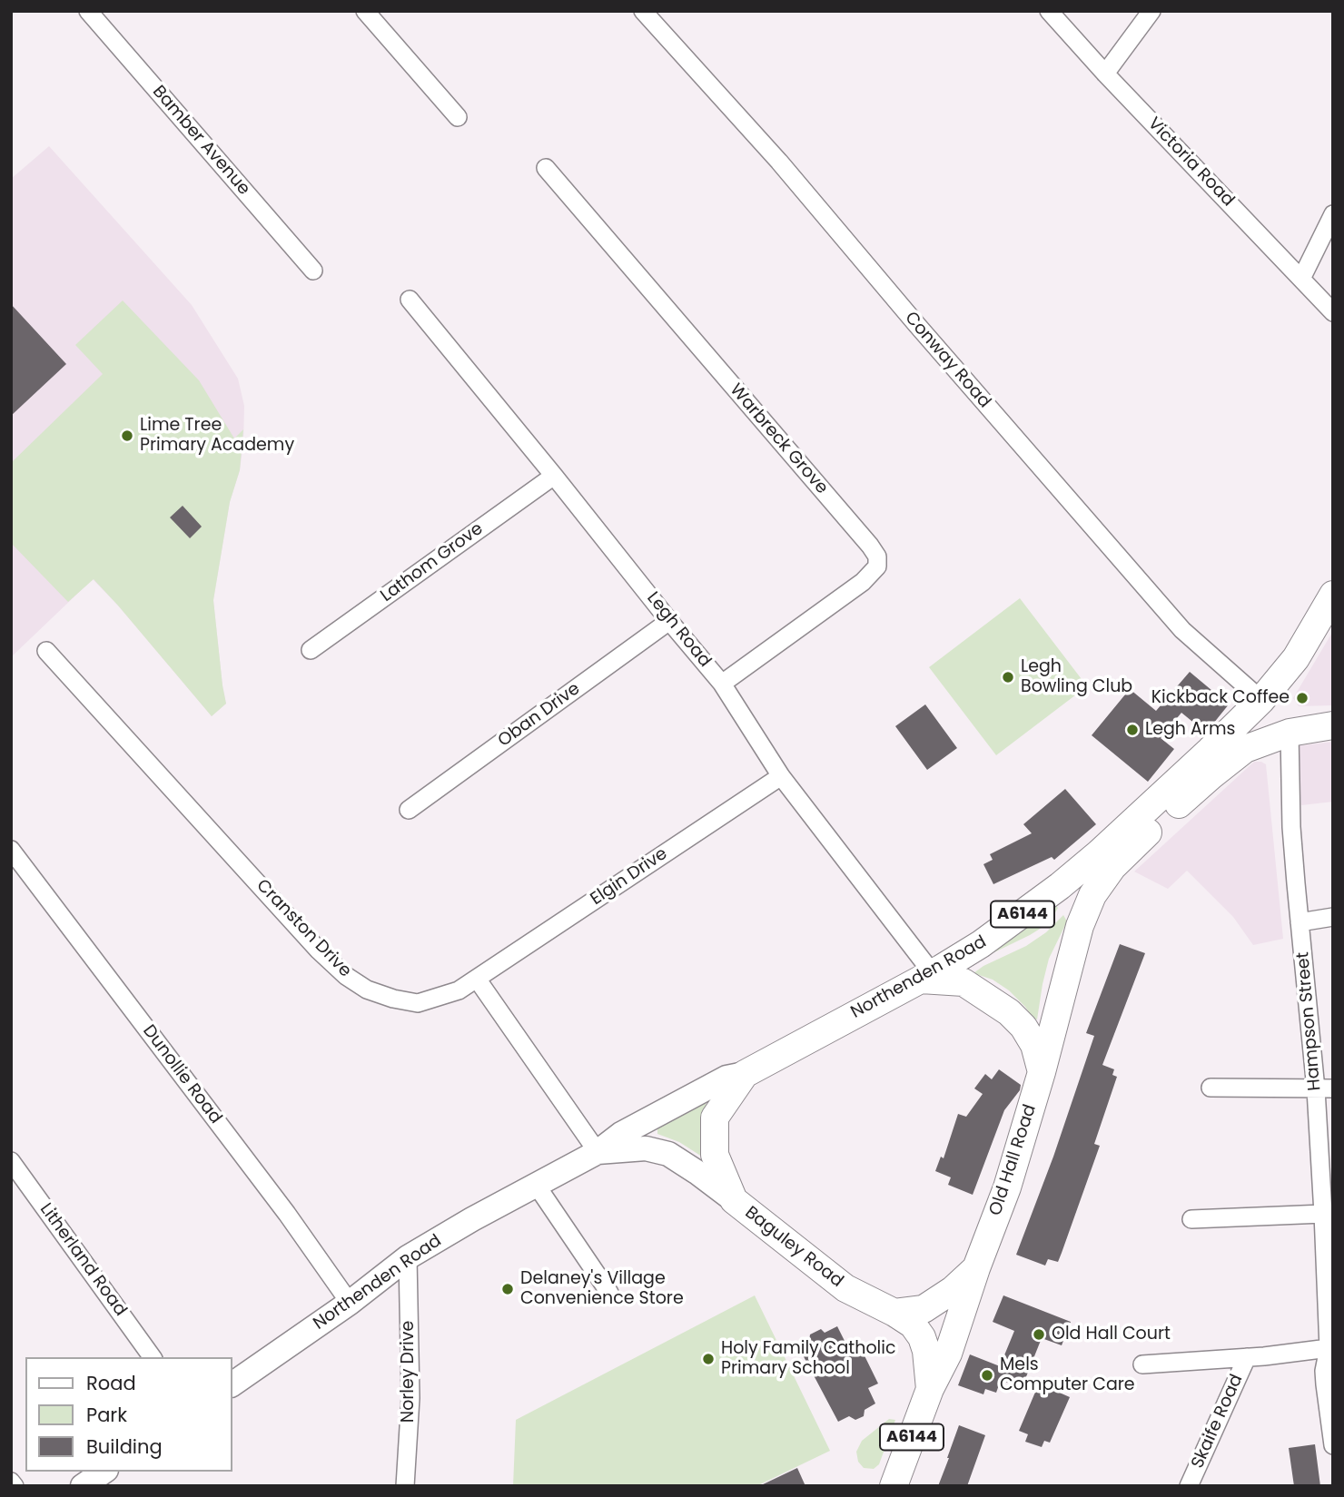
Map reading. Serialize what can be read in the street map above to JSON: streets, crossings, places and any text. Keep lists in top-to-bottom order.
{
  "streets": {
    "main road": [
      "A6144",
      "Northenden Road",
      "Old Hall Road",
      "Baguley Road"
    ],
    "street": [
      "Bamber Avenue",
      "Victoria Road",
      "Conway Road",
      "Warbreck Grove",
      "Lathom Grove",
      "Legh Road",
      "Oban Drive",
      "Elgin Drive",
      "Cranston Drive",
      "Hampson Street",
      "Dunollie Road",
      "Litherland Road",
      "Norley Drive",
      "Skaife Road"
    ]
  },
  "crossings": [
    ["Conway Road", "A6144"],
    ["Conway Road", "Northenden Road"],
    ["Warbreck Grove", "Legh Road"],
    ["Lathom Grove", "Legh Road"],
    ["Legh Road", "Oban Drive"],
    ["Legh Road", "Elgin Drive"],
    ["Legh Road", "Northenden Road"],
    ["Elgin Drive", "Cranston Drive"],
    ["A6144", "Northenden Road"],
    ["A6144", "Hampson Street"],
    ["A6144", "Old Hall Road"],
    ["A6144", "Baguley Road"],
    ["Northenden Road", "Dunollie Road"],
    ["Northenden Road", "Baguley Road"],
    ["Northenden Road", "Norley Drive"],
    ["Hampson Street", "Old Hall Road"],
    ["Old Hall Road", "Baguley Road"]
  ],
  "places": [
    "Lime Tree Primary Academy",
    "Legh Bowling Club",
    "Kickback Coffee",
    "Legh Arms",
    "Delaney's Village Convenience Store",
    "Old Hall Court",
    "Holy Family Catholic Primary School",
    "Mels Computer Care"
  ],
  "legend": ["Road", "Park", "Building"]
}
